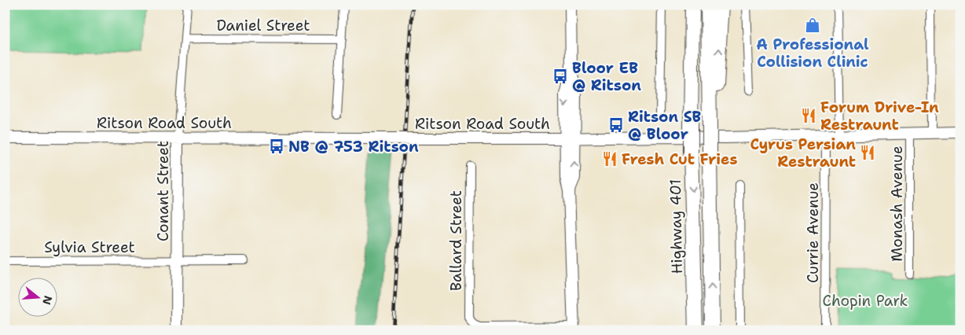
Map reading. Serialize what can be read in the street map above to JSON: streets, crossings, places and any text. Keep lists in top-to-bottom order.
{
  "streets": {
    "highway": ["Highway 401"],
    "main road": ["Ritson Road South", "Conant Street"],
    "street": [
      "Daniel Street",
      "Monash Avenue",
      "Currie Avenue",
      "Ballard Street",
      "Sylvia Street"
    ]
  },
  "crossings": [
    ["Daniel Street", "Conant Street"],
    ["Ritson Road South", "Conant Street"],
    ["Ritson Road South", "Monash Avenue"],
    ["Ritson Road South", "Currie Avenue"],
    ["Conant Street", "Sylvia Street"]
  ],
  "parks": ["Chopin Park"],
  "places": {
    "shop": ["A Professional Collision Clinic"],
    "bus stop": ["Bloor EB @ Ritson", "Ritson SB @ Bloor", "NB @ 753 Ritson"],
    "restaurant": ["Forum Drive-In Restraunt", "Cyrus Persian Restraunt", "Fresh Cut Fries"]
  },
  "north": "right"
}
